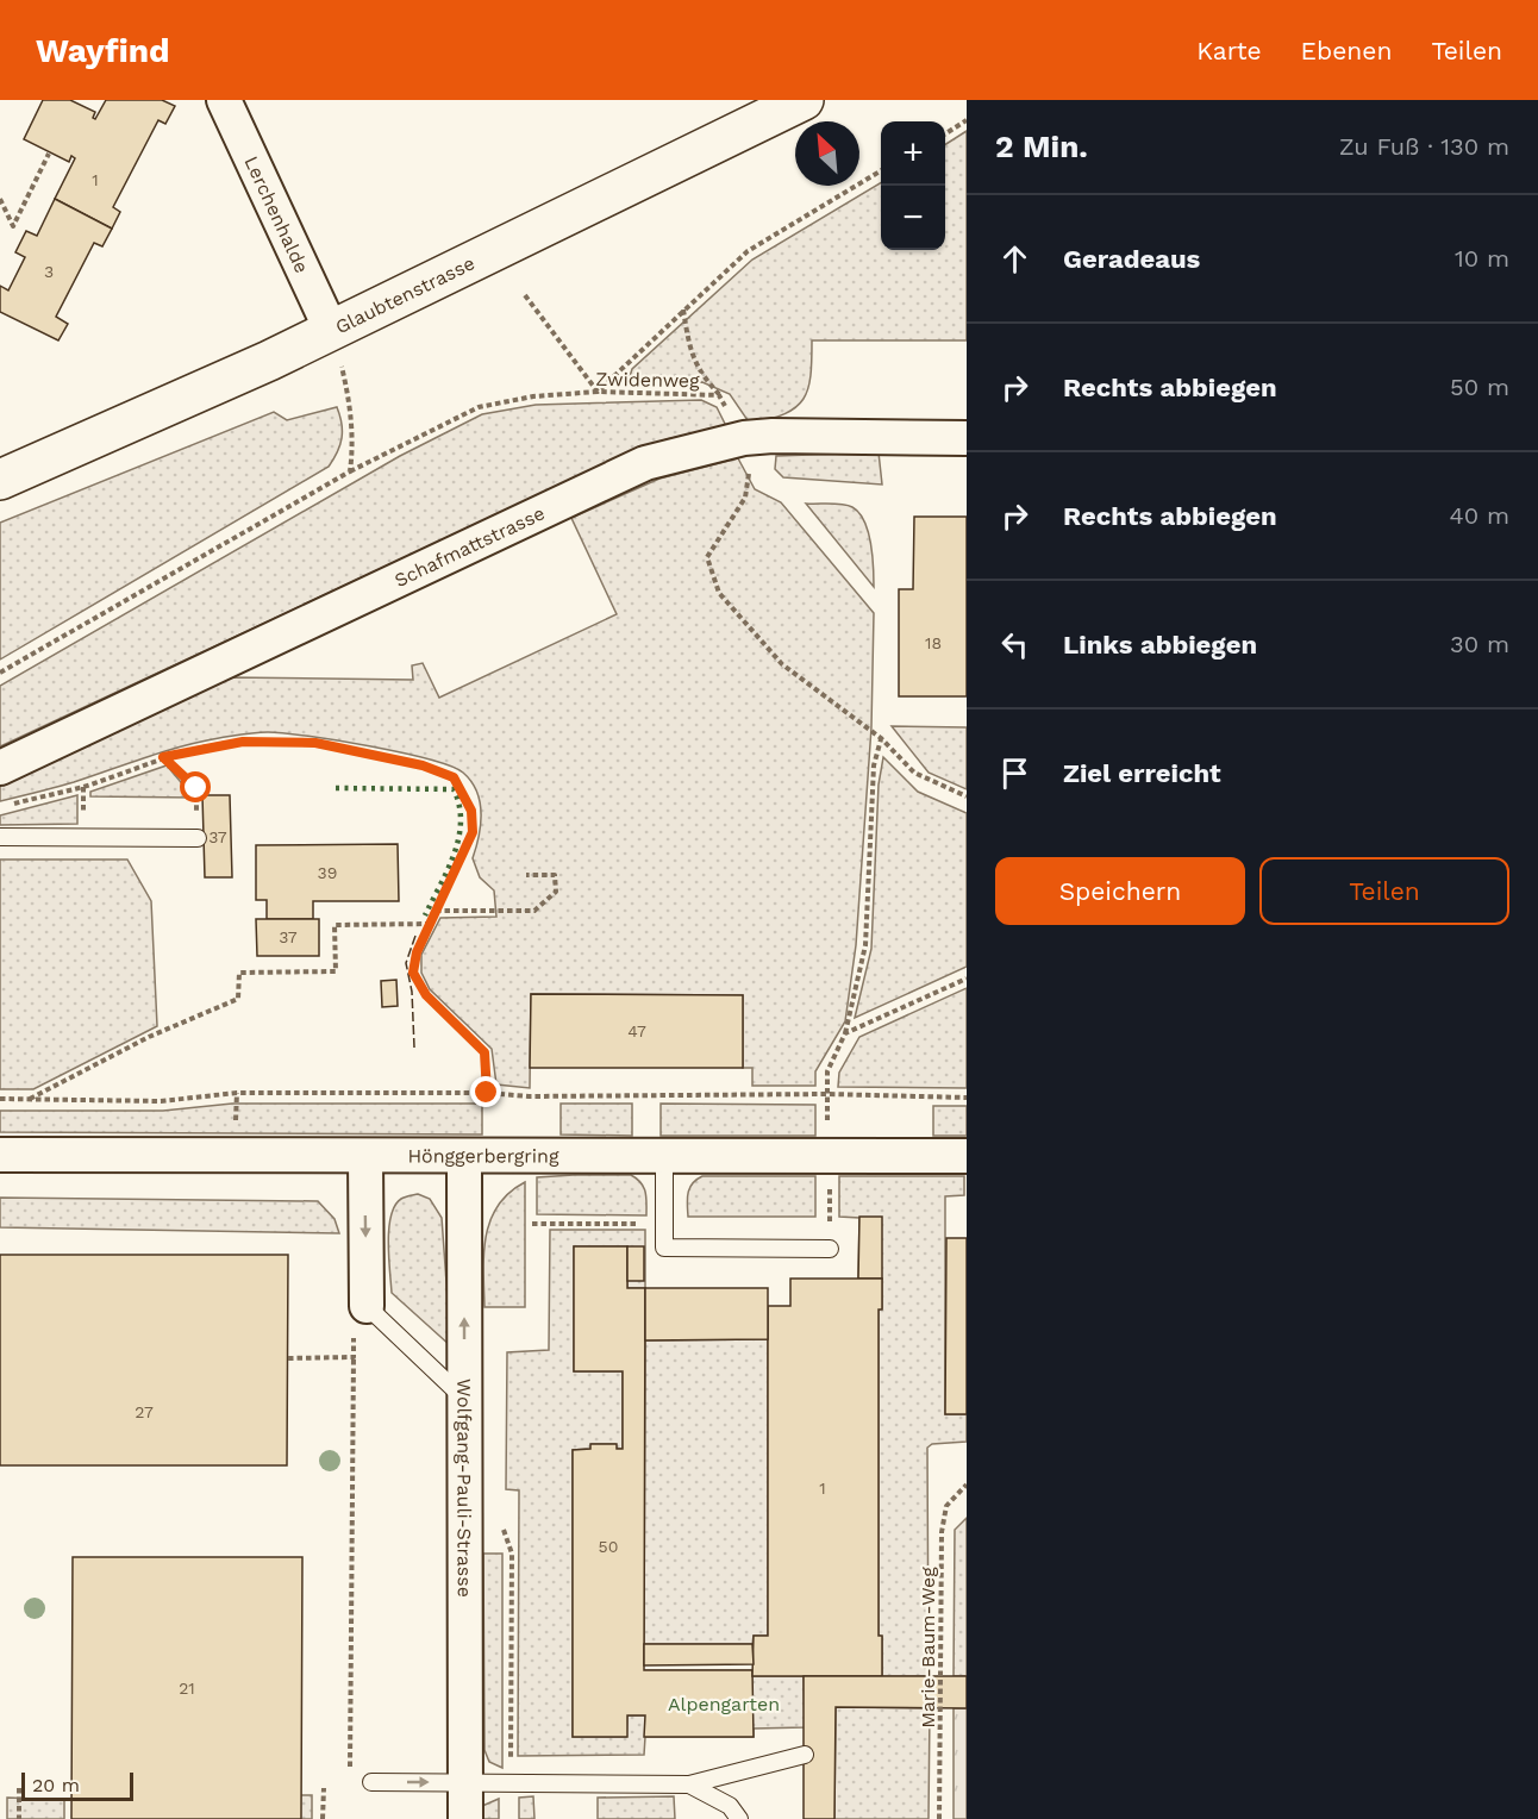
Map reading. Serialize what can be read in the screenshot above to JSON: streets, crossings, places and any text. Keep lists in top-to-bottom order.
{
  "streets": {
    "street": [
      "Lerchenhalde",
      "Glaubtenstrasse",
      "Schafmattstrasse",
      "Hönggerbergring",
      "Wolfgang-Pauli-Strasse"
    ],
    "path": ["Zwidenweg", "Marie-Baum-Weg"]
  },
  "crossings": [
    ["Lerchenhalde", "Glaubtenstrasse"],
    ["Zwidenweg", "Schafmattstrasse"],
    ["Hönggerbergring", "Wolfgang-Pauli-Strasse"]
  ],
  "parks": ["Alpengarten"],
  "house_numbers": [
    "1",
    "3",
    "18",
    "37",
    "39",
    "37",
    "47",
    "27",
    "1",
    "50",
    "21"
  ],
  "scale_bar": "20 m",
  "north": "top left",
  "page": {
    "header": "Wayfind",
    "nav": ["Karte", "Ebenen", "Teilen"],
    "heading": ["2 Min.", "Zu Fuß · 130 m"],
    "map_buttons": ["+", "−"],
    "list": [
      ["Geradeaus", "10 m"],
      ["Rechts abbiegen", "50 m"],
      ["Rechts abbiegen", "40 m"],
      ["Links abbiegen", "30 m"],
      "Ziel erreicht"
    ],
    "buttons": ["Speichern", "Teilen"],
    "scale": "20 m"
  }
}
